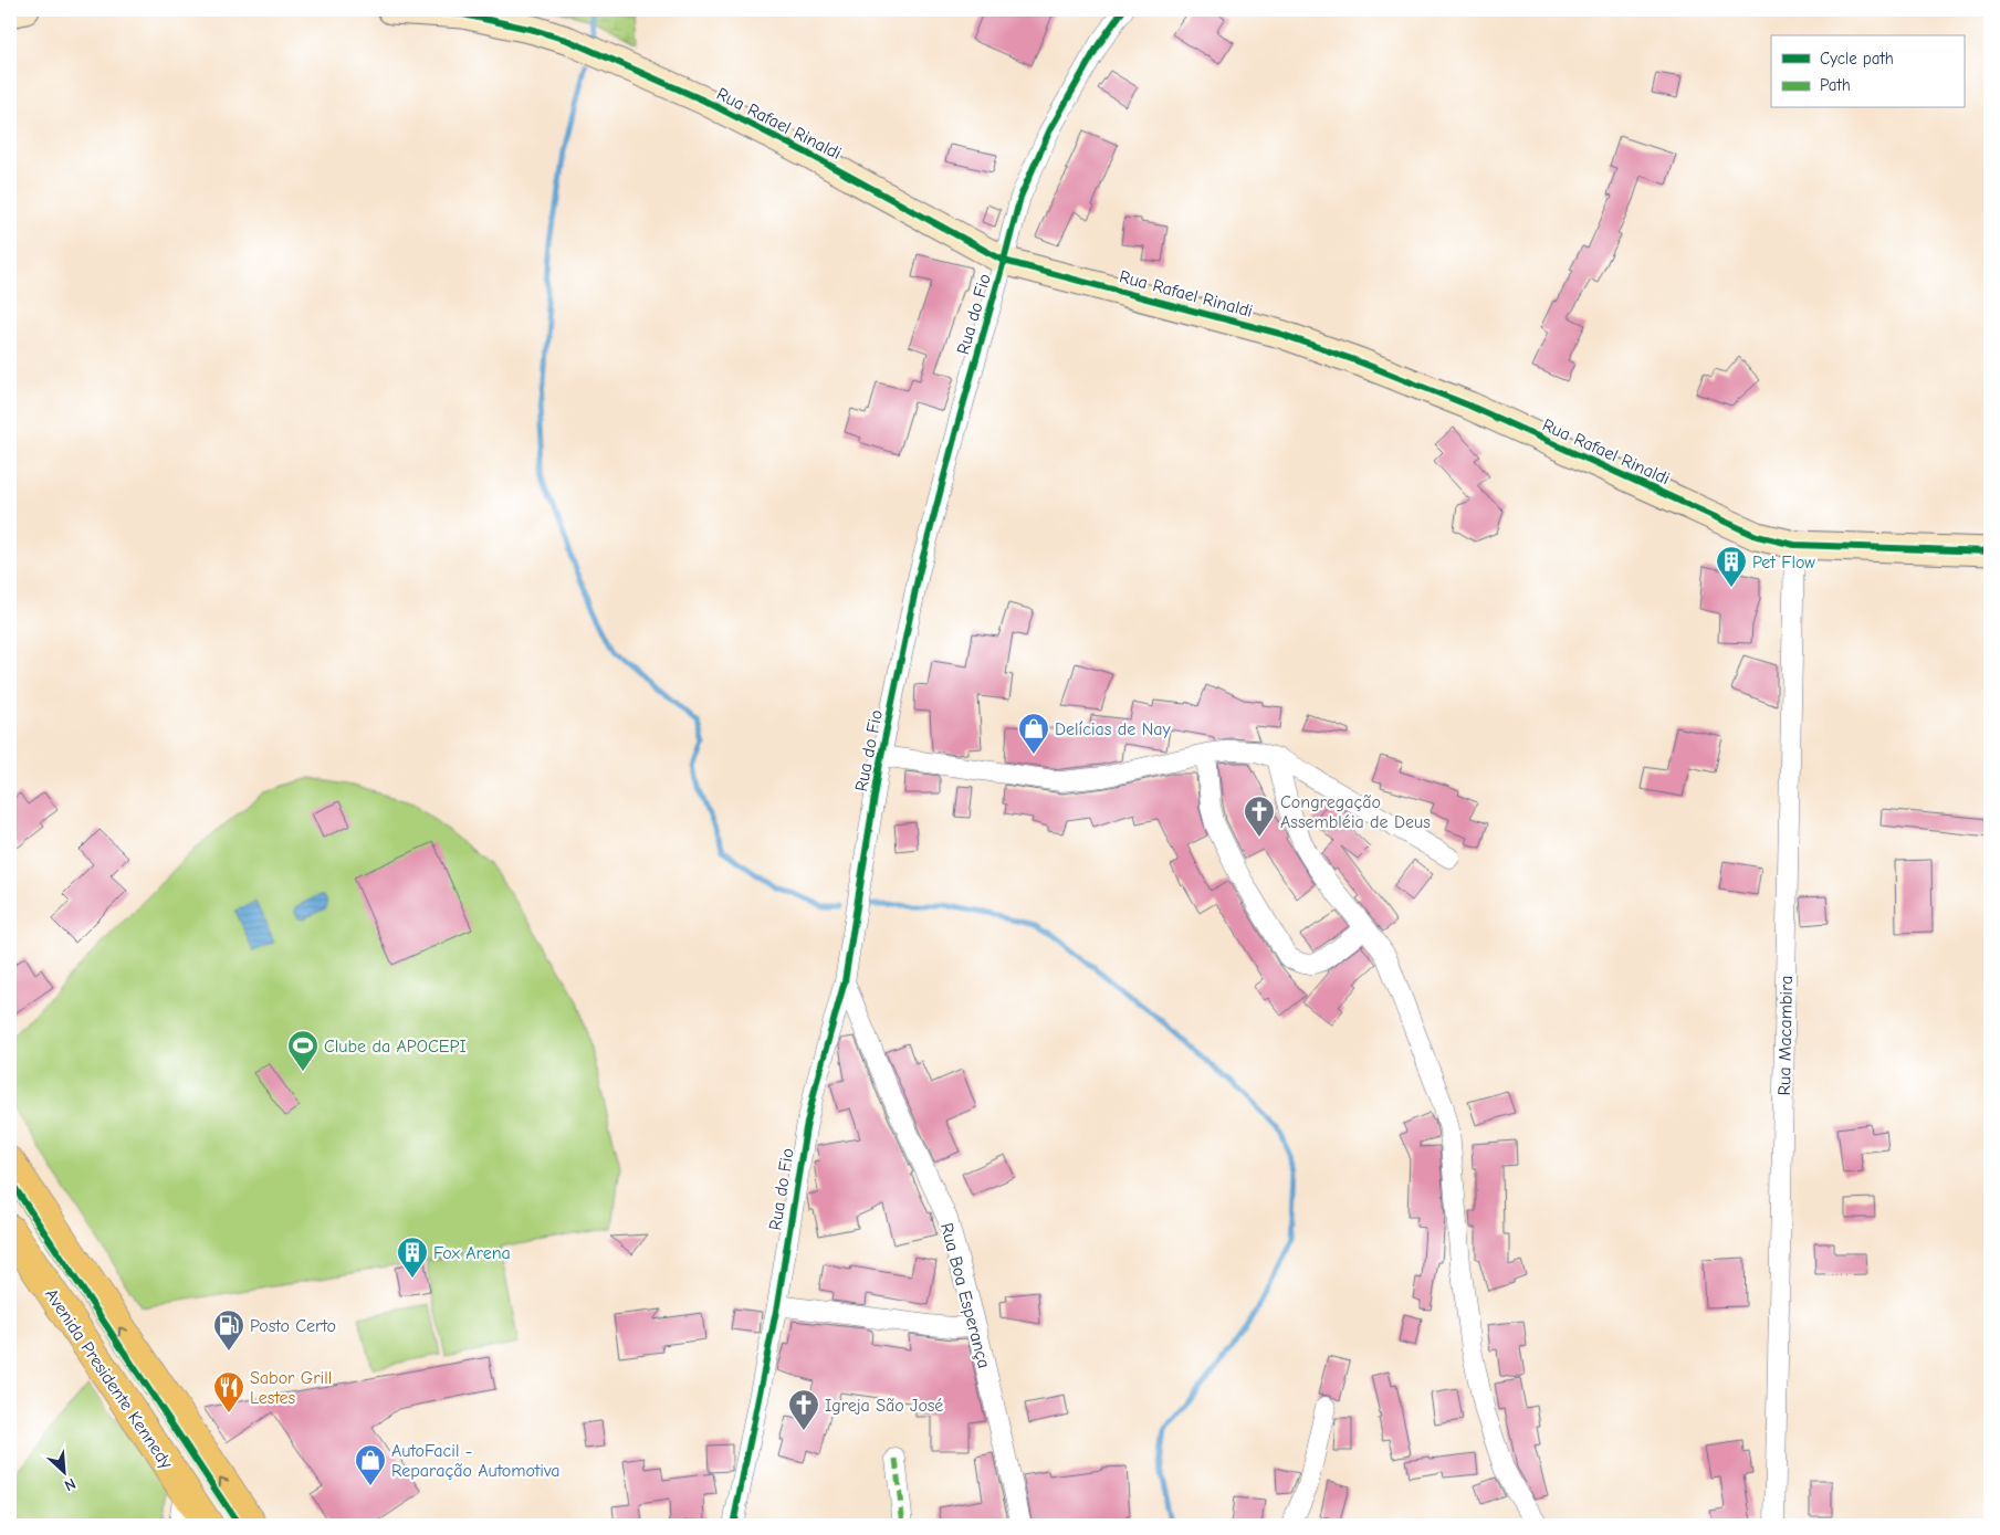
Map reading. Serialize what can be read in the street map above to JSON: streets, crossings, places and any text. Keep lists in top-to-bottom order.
{
  "streets": {
    "main road": ["Avenida Presidente Kennedy"],
    "street": [
      "Rua Rafael Rinaldi",
      "Rua do Fio",
      "Rua Macambira",
      "Rua Boa Esperança"
    ]
  },
  "crossings": [
    ["Rua Rafael Rinaldi", "Rua do Fio"],
    ["Rua Rafael Rinaldi", "Rua Macambira"],
    ["Rua do Fio", "Rua Boa Esperança"]
  ],
  "places": {
    "building": ["Pet Flow", "Fox Arena"],
    "shop": ["Delícias de Nay", "AutoFacil - Reparação Automotiva"],
    "church": ["Congregação Assembléia de Deus", "Igreja São José"],
    "sports": ["Clube da APOCEPI"],
    "fuel station": ["Posto Certo"],
    "restaurant": ["Sabor Grill Lestes"]
  },
  "legend": ["Cycle path", "Path"],
  "north": "bottom right"
}
